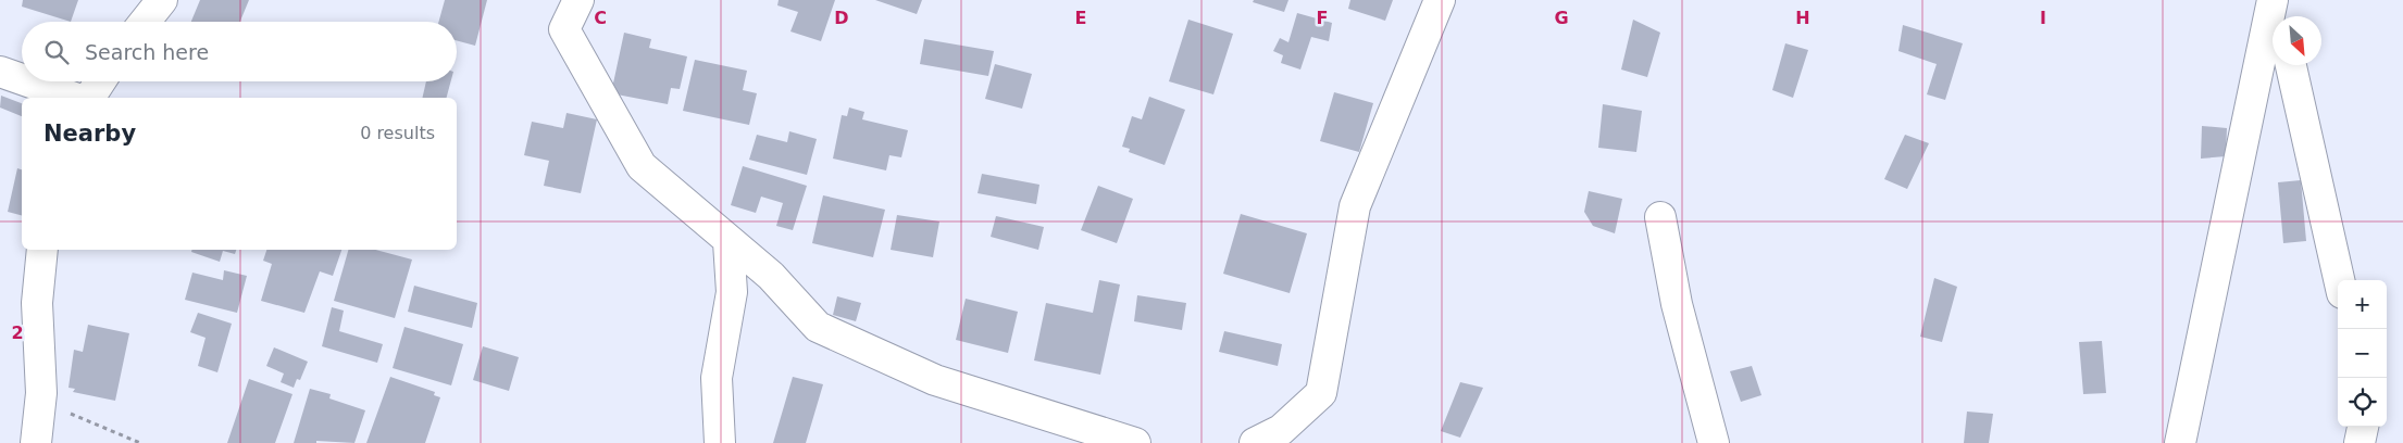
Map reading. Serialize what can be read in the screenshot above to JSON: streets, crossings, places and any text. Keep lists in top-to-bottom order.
{
  "north": "bottom right",
  "page": {
    "search": "Search here",
    "heading": ["Nearby", "0 results"],
    "map_buttons": ["+", "−"]
  },
  "grid": {
    "columns": [
      "C",
      "D",
      "E",
      "F",
      "G",
      "H",
      "I"
    ],
    "rows": ["2"]
  }
}
